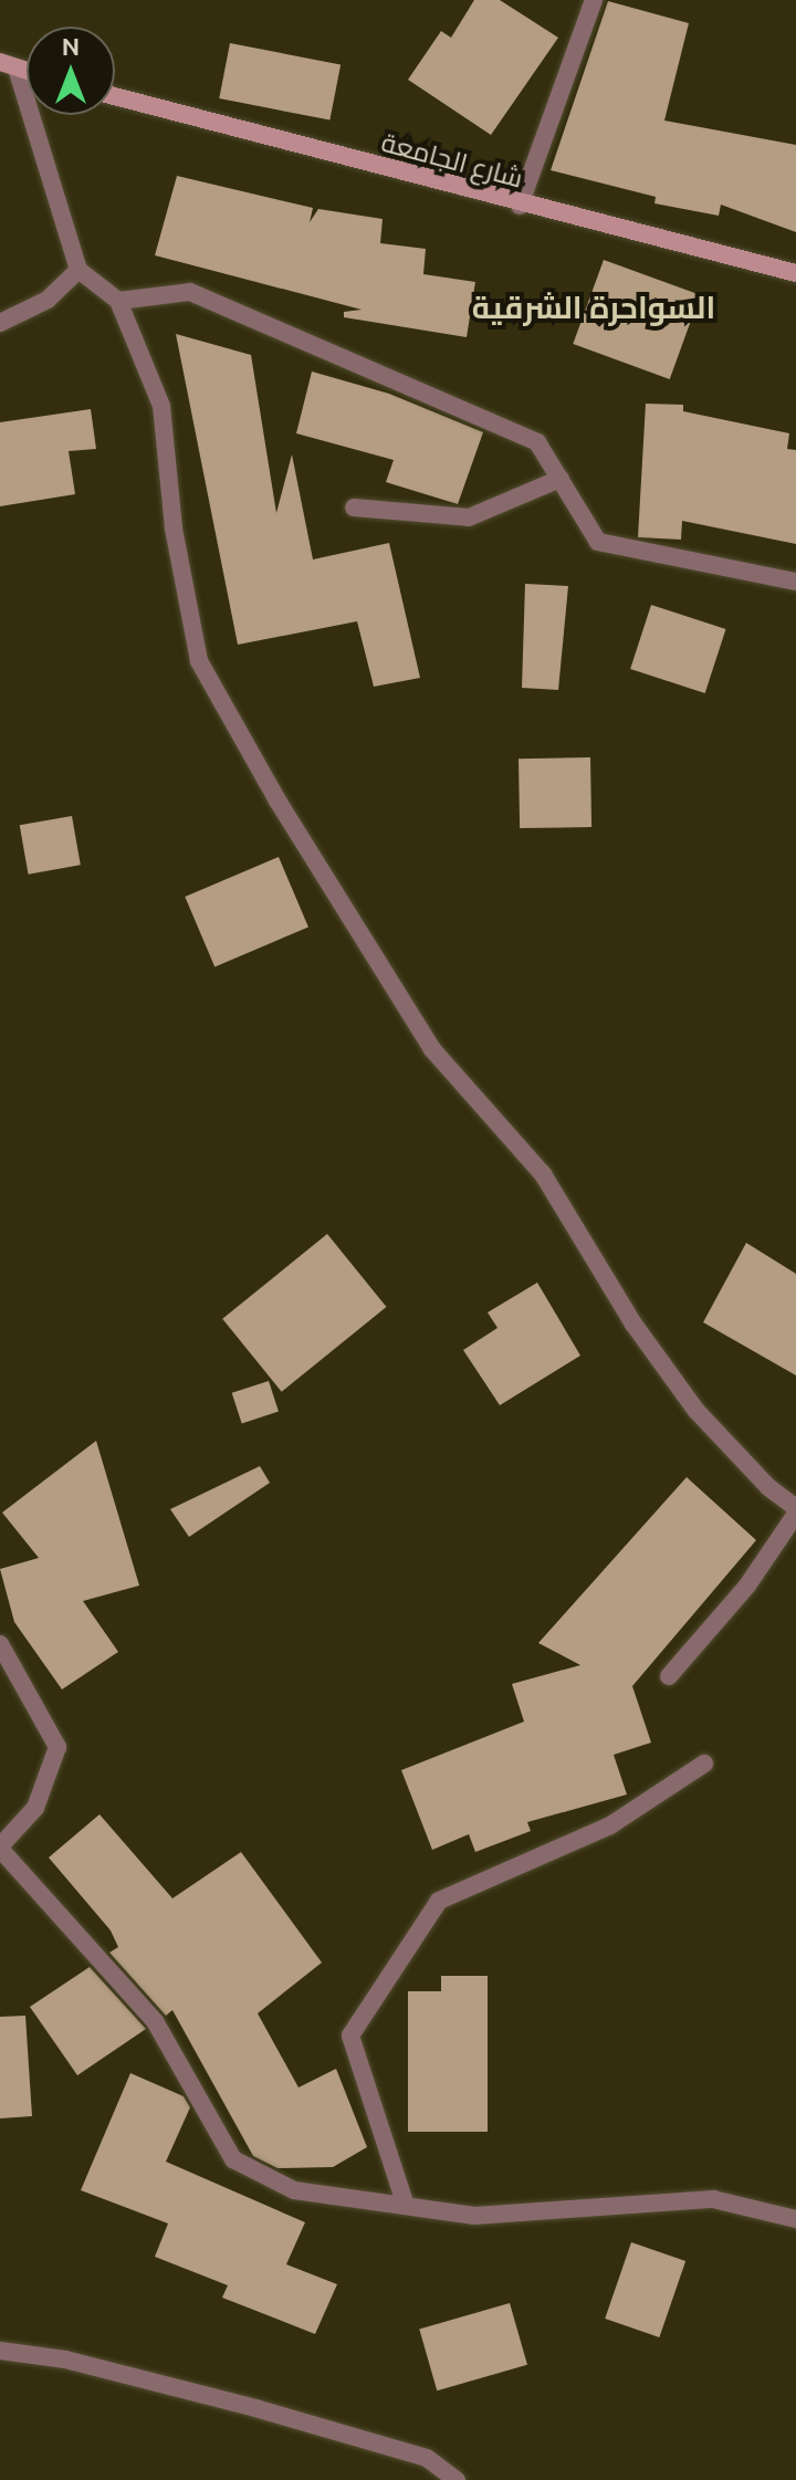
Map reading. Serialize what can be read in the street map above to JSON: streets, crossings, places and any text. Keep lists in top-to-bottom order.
{
  "streets": {
    "main road": ["شارع الجامعة"]
  },
  "districts": ["السواحرة الشرقية"],
  "north": "top"
}
